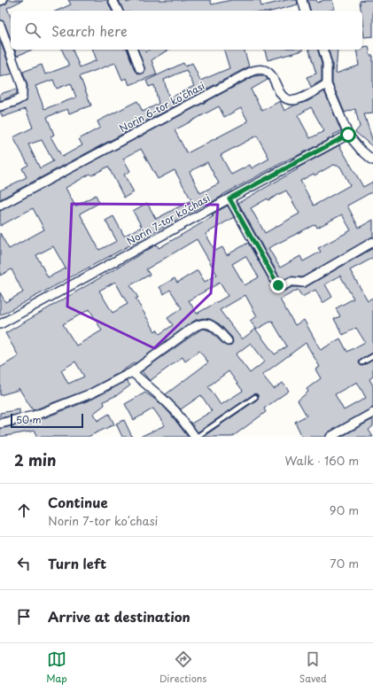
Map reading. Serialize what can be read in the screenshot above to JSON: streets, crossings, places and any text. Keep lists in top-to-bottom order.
{
  "streets": {
    "street": ["Norin 6-tor koʻchasi", "Norin 7-tor koʻchasi"]
  },
  "scale_bar": "50 m",
  "page": {
    "search": "Search here",
    "scale": "50 m",
    "heading": ["2 min", "Walk · 160 m"],
    "list": [
      ["Continue", "Norin 7-tor koʻchasi", "90 m"],
      ["Turn left", "70 m"],
      "Arrive at destination"
    ],
    "nav": ["Map", "Directions", "Saved"]
  }
}
